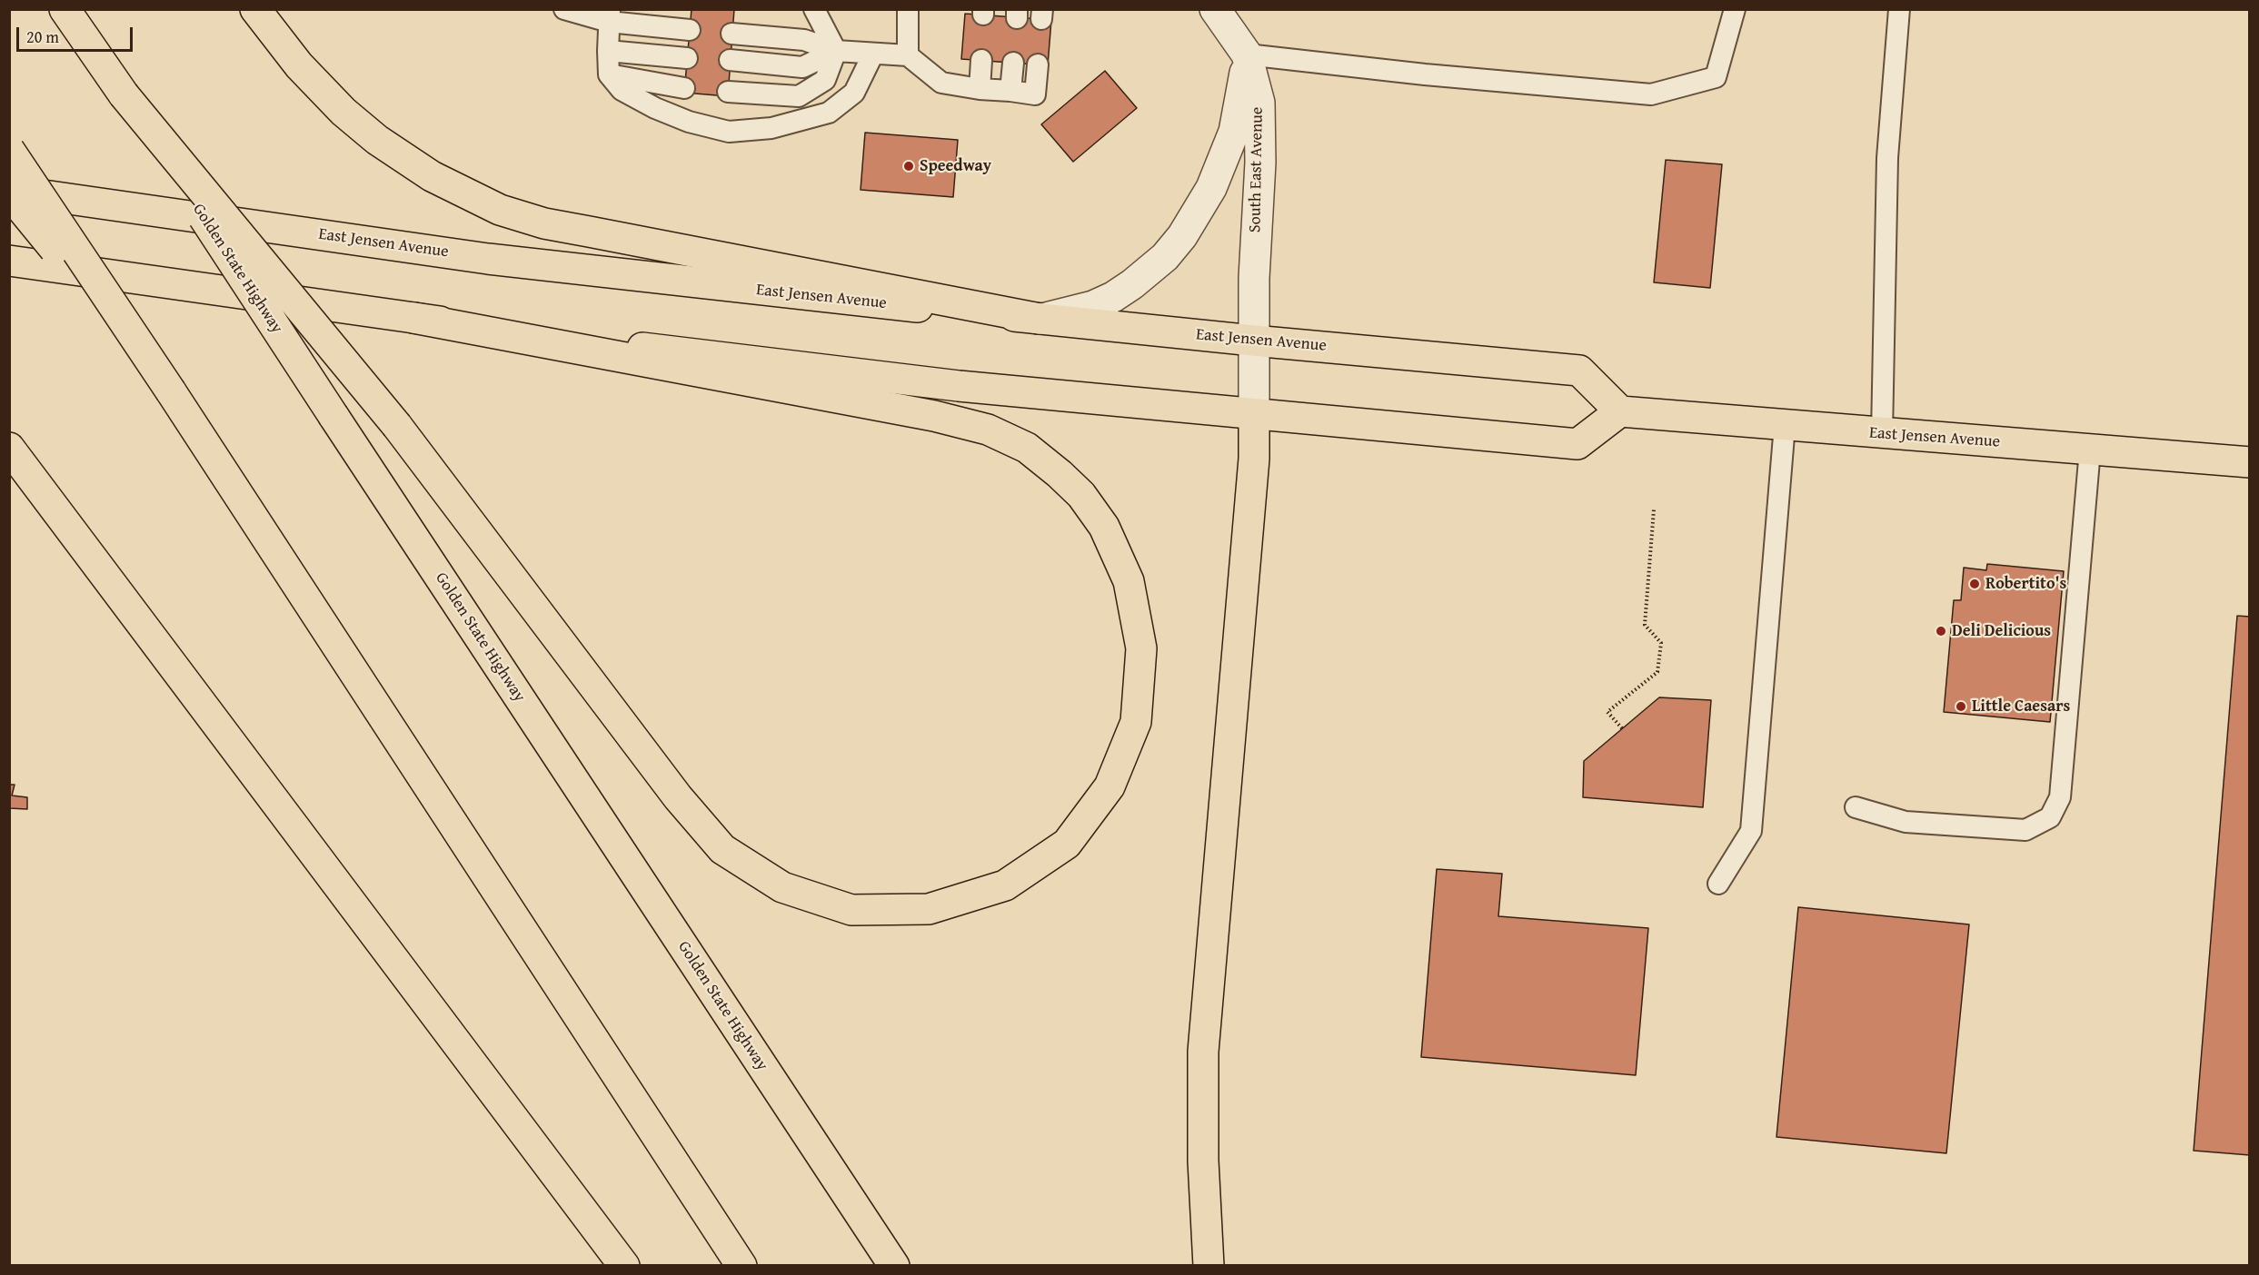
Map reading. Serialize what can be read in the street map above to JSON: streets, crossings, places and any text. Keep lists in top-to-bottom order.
{
  "streets": {
    "main road": ["East Jensen Avenue", "Golden State Highway"],
    "street": ["South East Avenue"]
  },
  "crossings": [
    ["South East Avenue", "East Jensen Avenue"]
  ],
  "places": [
    "Speedway",
    "Robertito's",
    "Deli Delicious",
    "Little Caesars"
  ],
  "scale_bar": "20 m"
}
